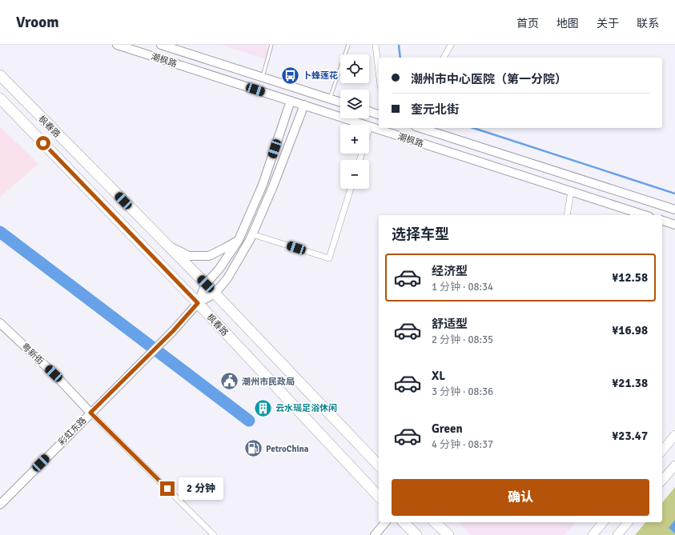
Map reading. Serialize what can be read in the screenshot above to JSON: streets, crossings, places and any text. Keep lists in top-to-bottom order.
{
  "streets": {
    "highway": ["枫春路"],
    "main road": ["潮枫路", "粤新街", "彩虹东路"]
  },
  "crossings": [
    ["枫春路", "彩虹东路"],
    ["粤新街", "彩虹东路"]
  ],
  "places": {
    "bus stop": ["卜蜂莲花"],
    "public building": ["潮州市民政局"],
    "building": ["云水瑶足浴休闲"],
    "fuel station": ["PetroChina"]
  },
  "page": {
    "header": "Vroom",
    "nav": [
      "首页",
      "地图",
      "关于",
      "联系"
    ],
    "map_buttons": ["+", "−"],
    "banner": ["潮州市中心医院（第一分院）", "奎元北街"],
    "heading": "选择车型",
    "list": [
      {
        "name": "经济型",
        "note": "1 分钟 · 08:34",
        "value": "¥12.58"
      },
      {
        "name": "舒适型",
        "note": "2 分钟 · 08:35",
        "value": "¥16.98"
      },
      {
        "name": "XL",
        "note": "3 分钟 · 08:36",
        "value": "¥21.38"
      },
      {
        "name": "Green",
        "note": "4 分钟 · 08:37",
        "value": "¥23.47"
      }
    ],
    "buttons": "确认",
    "bubble": "2 分钟"
  }
}
